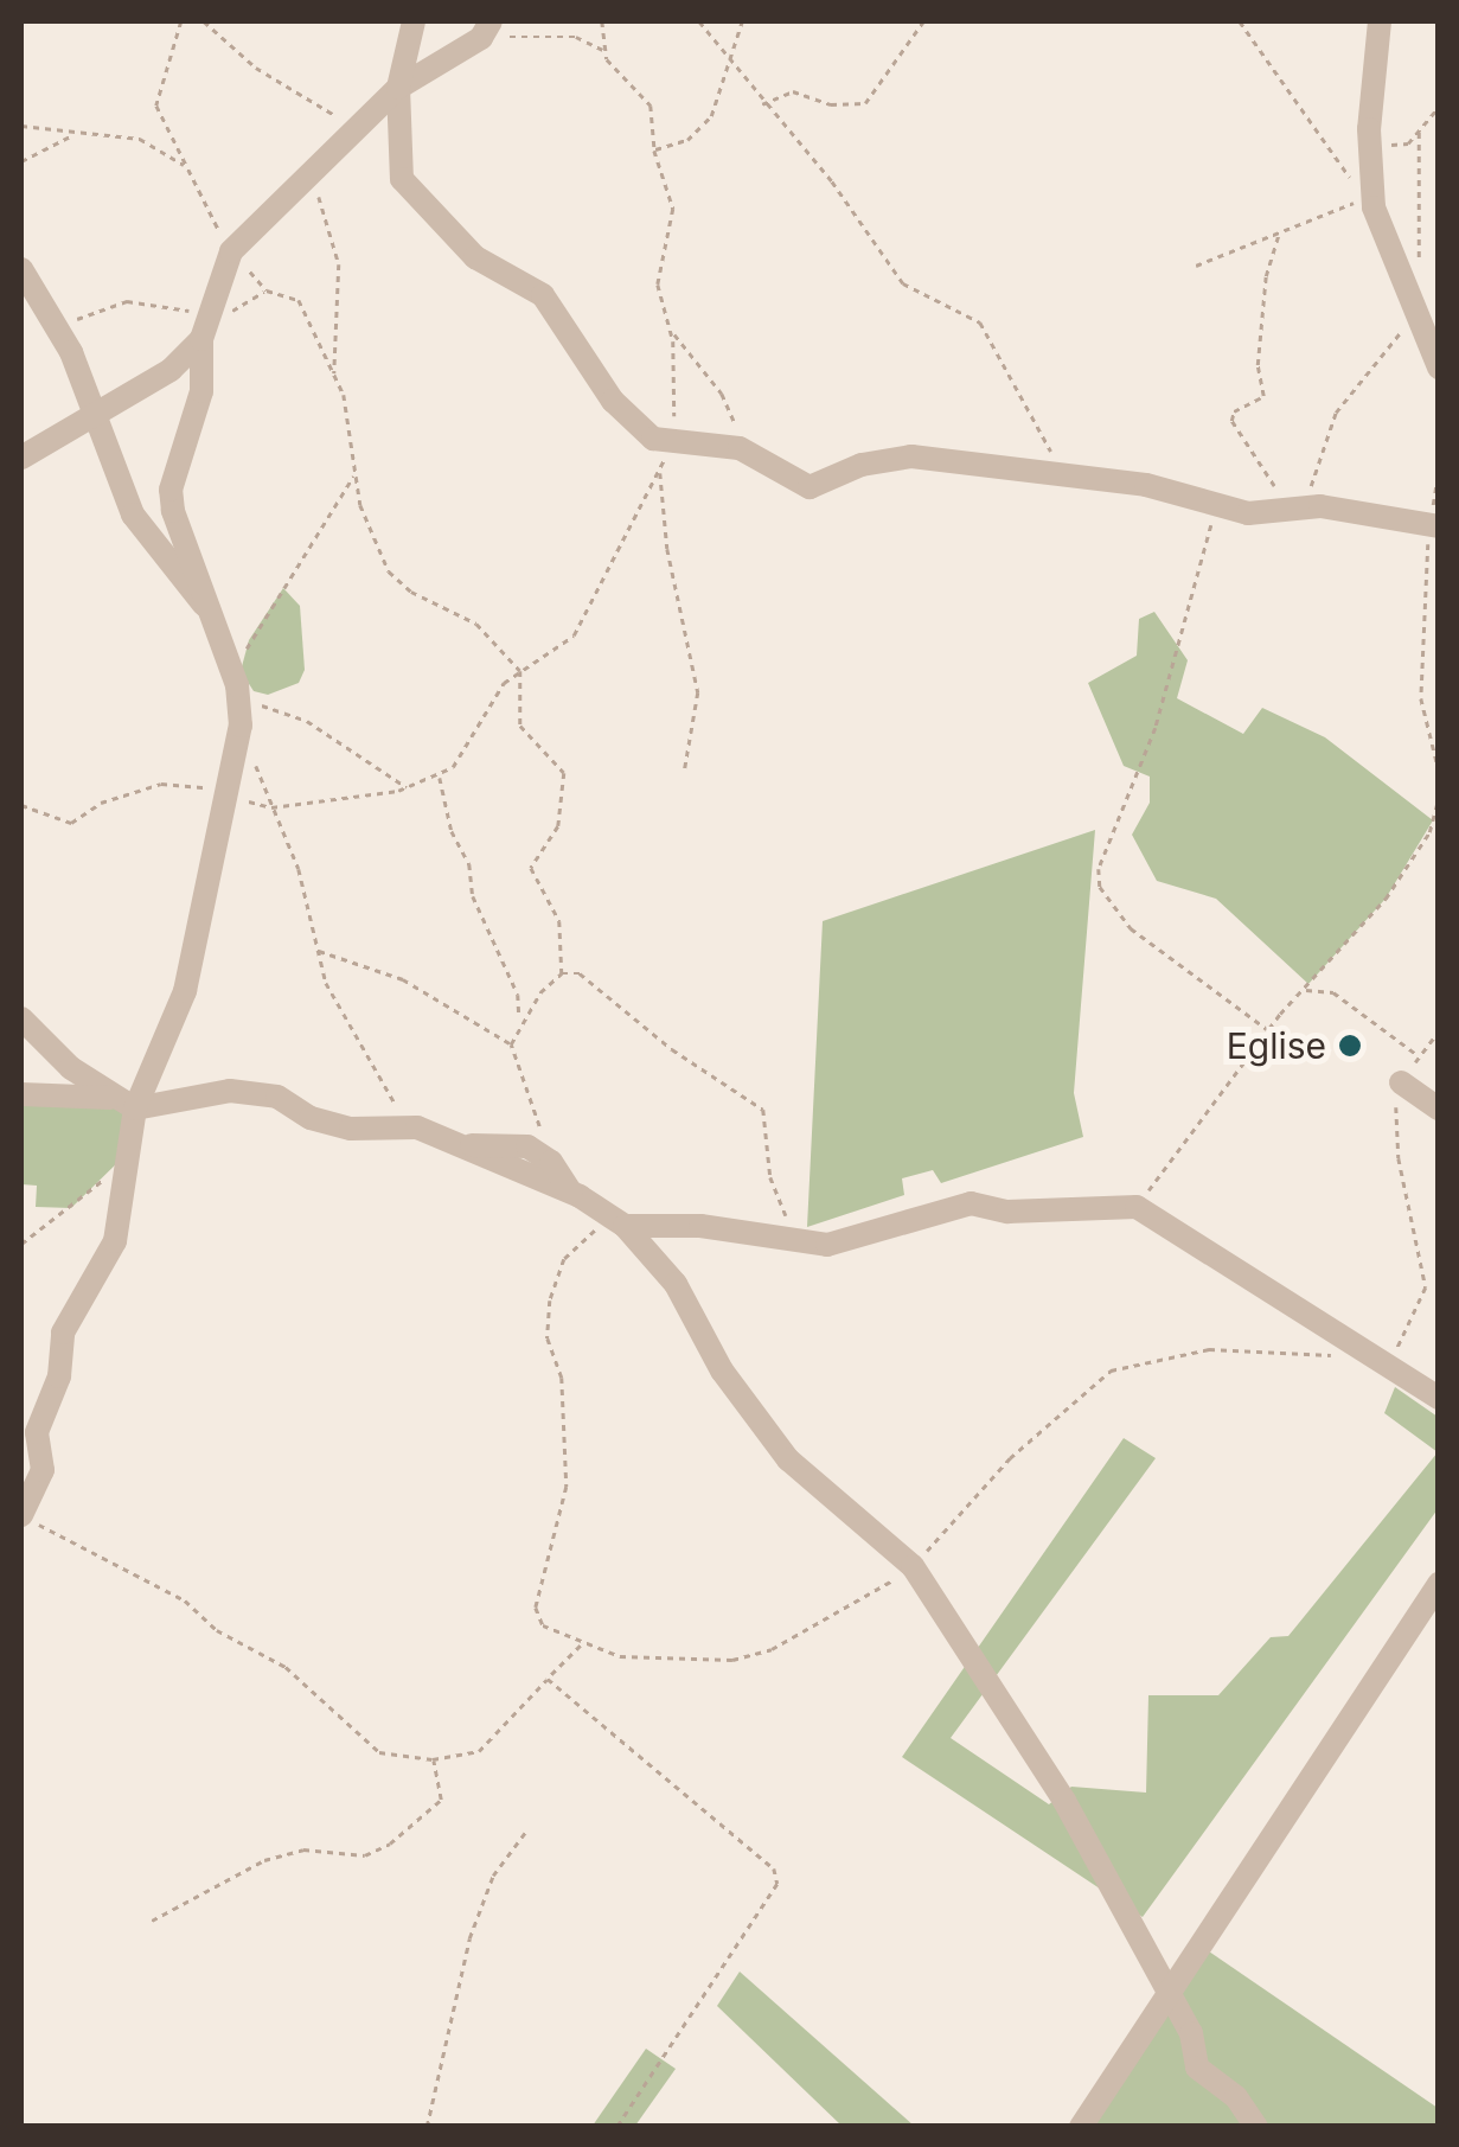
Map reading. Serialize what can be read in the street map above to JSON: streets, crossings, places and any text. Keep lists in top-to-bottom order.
{
  "places": ["Eglise"]
}
